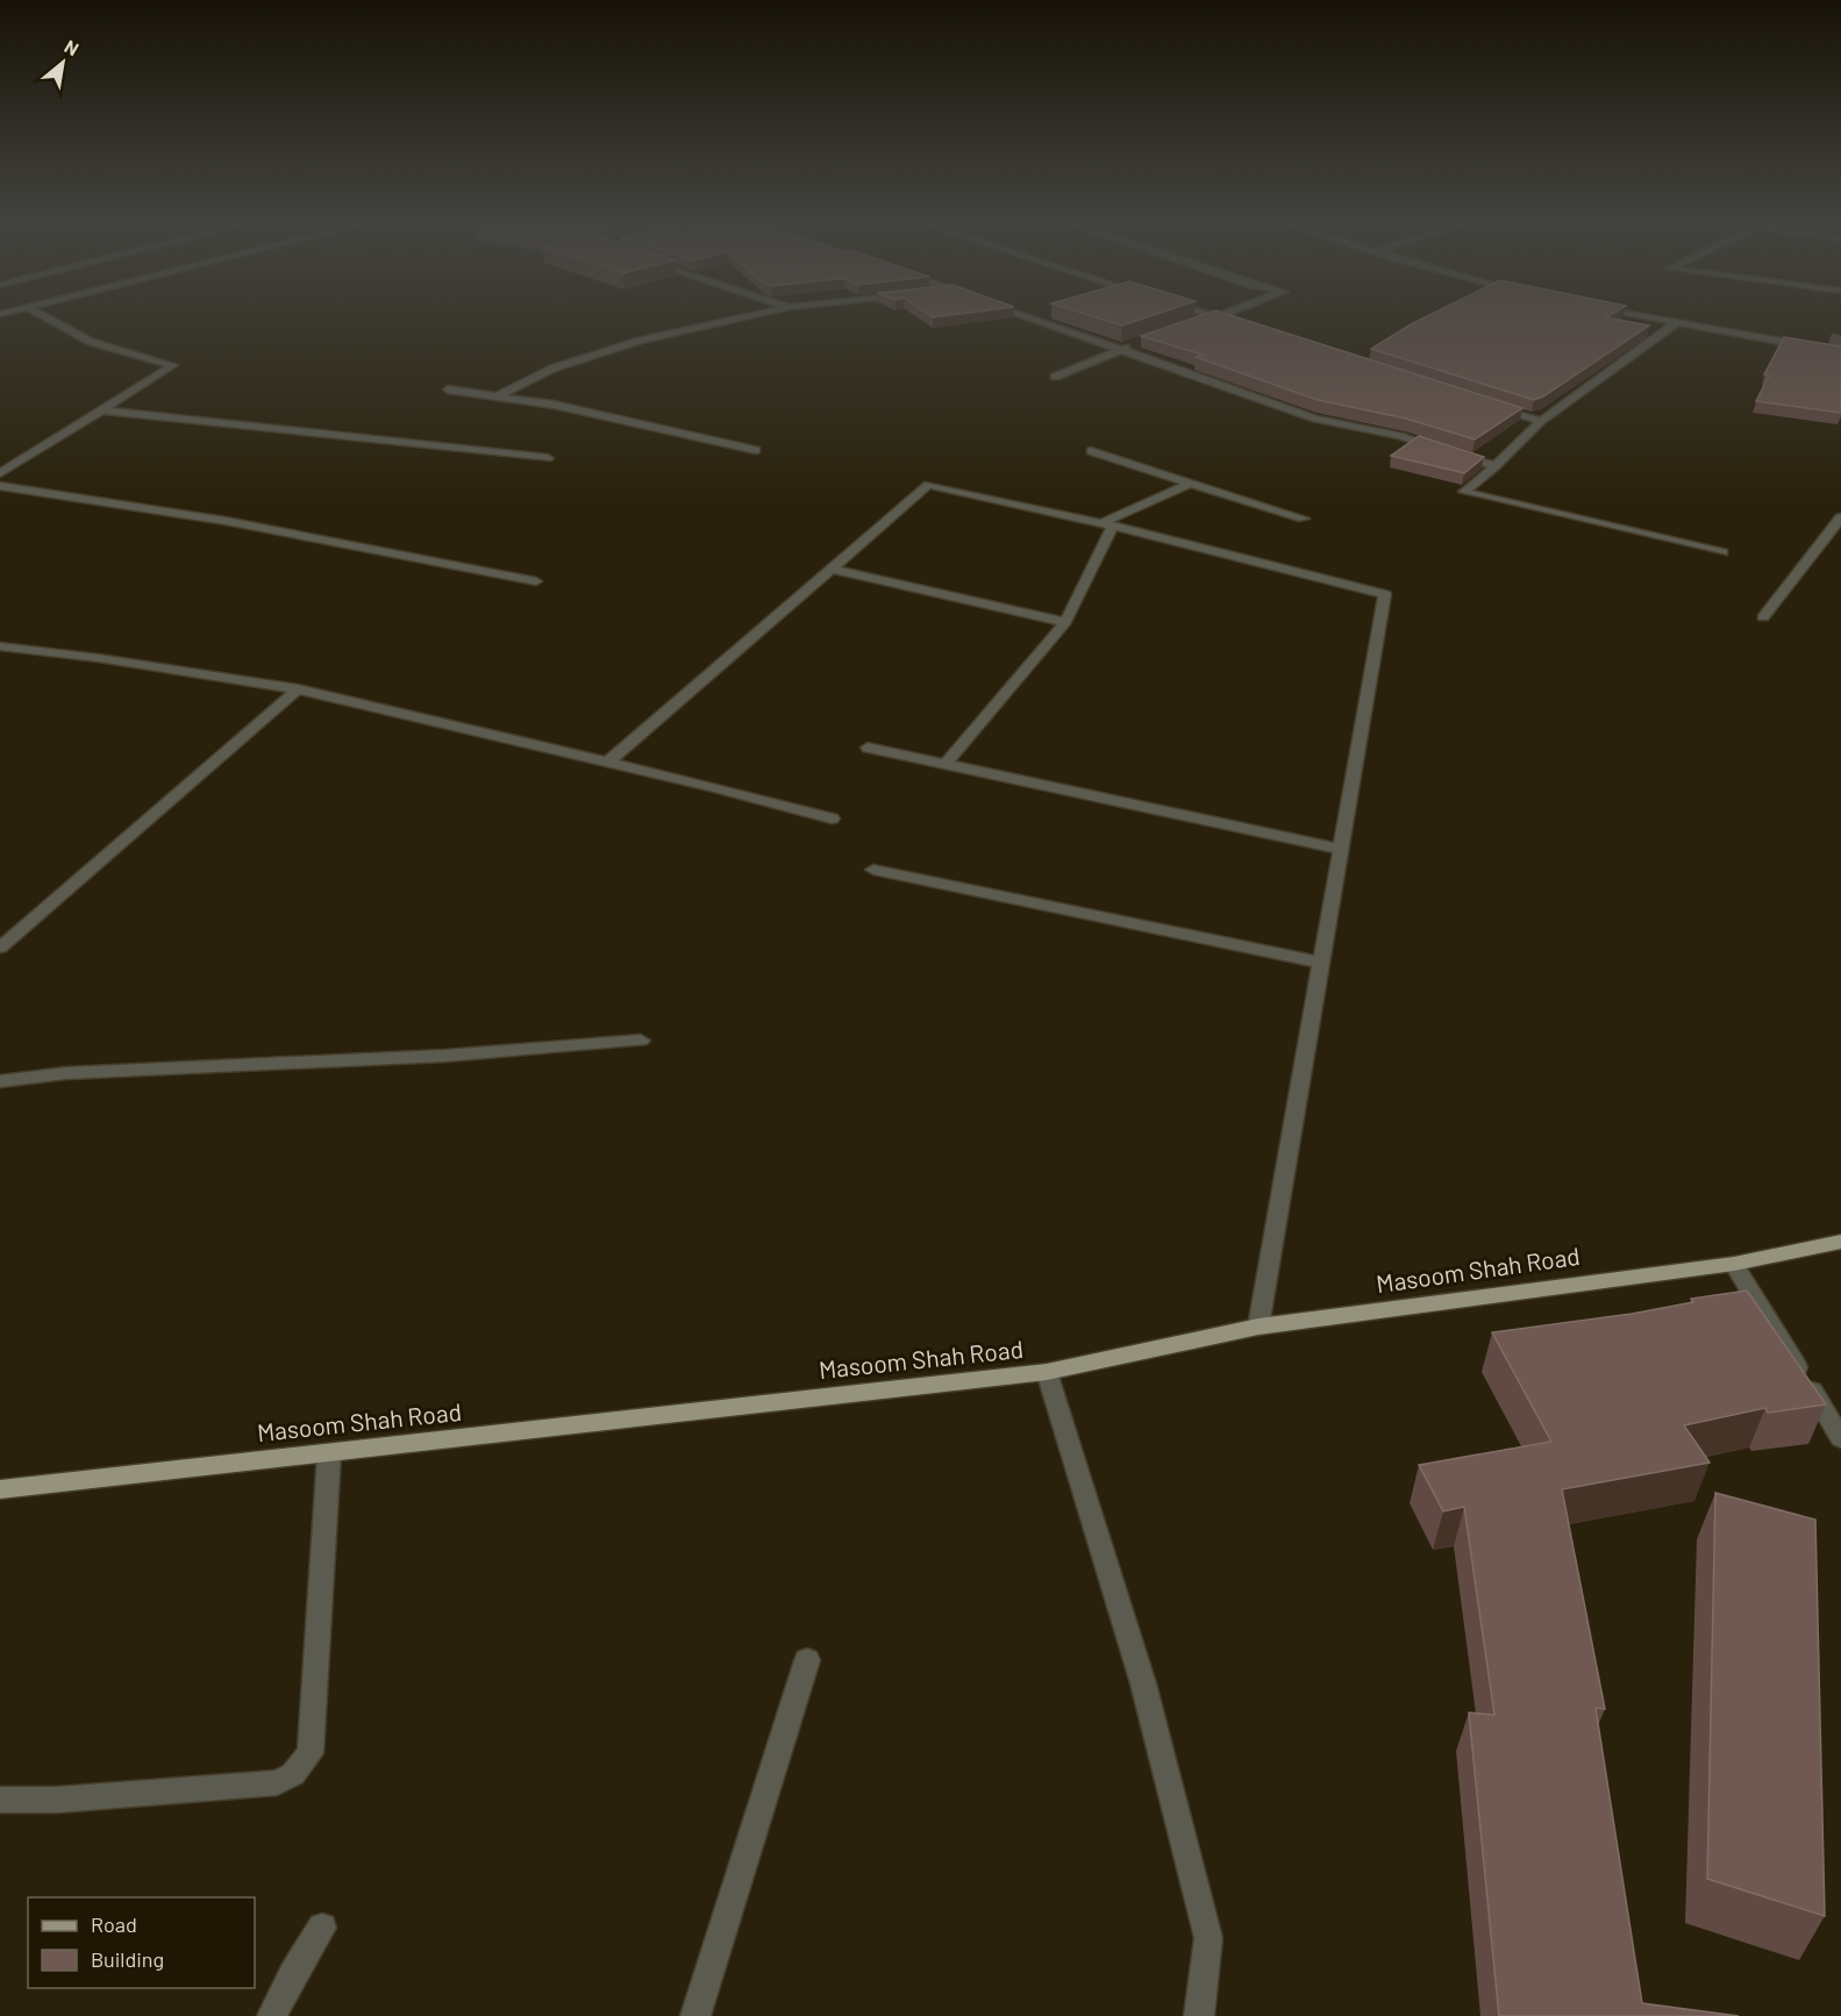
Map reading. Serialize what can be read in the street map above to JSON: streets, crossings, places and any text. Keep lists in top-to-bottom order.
{
  "streets": {
    "main road": ["Masoom Shah Road"]
  },
  "legend": ["Road", "Building"],
  "north": "top right"
}
